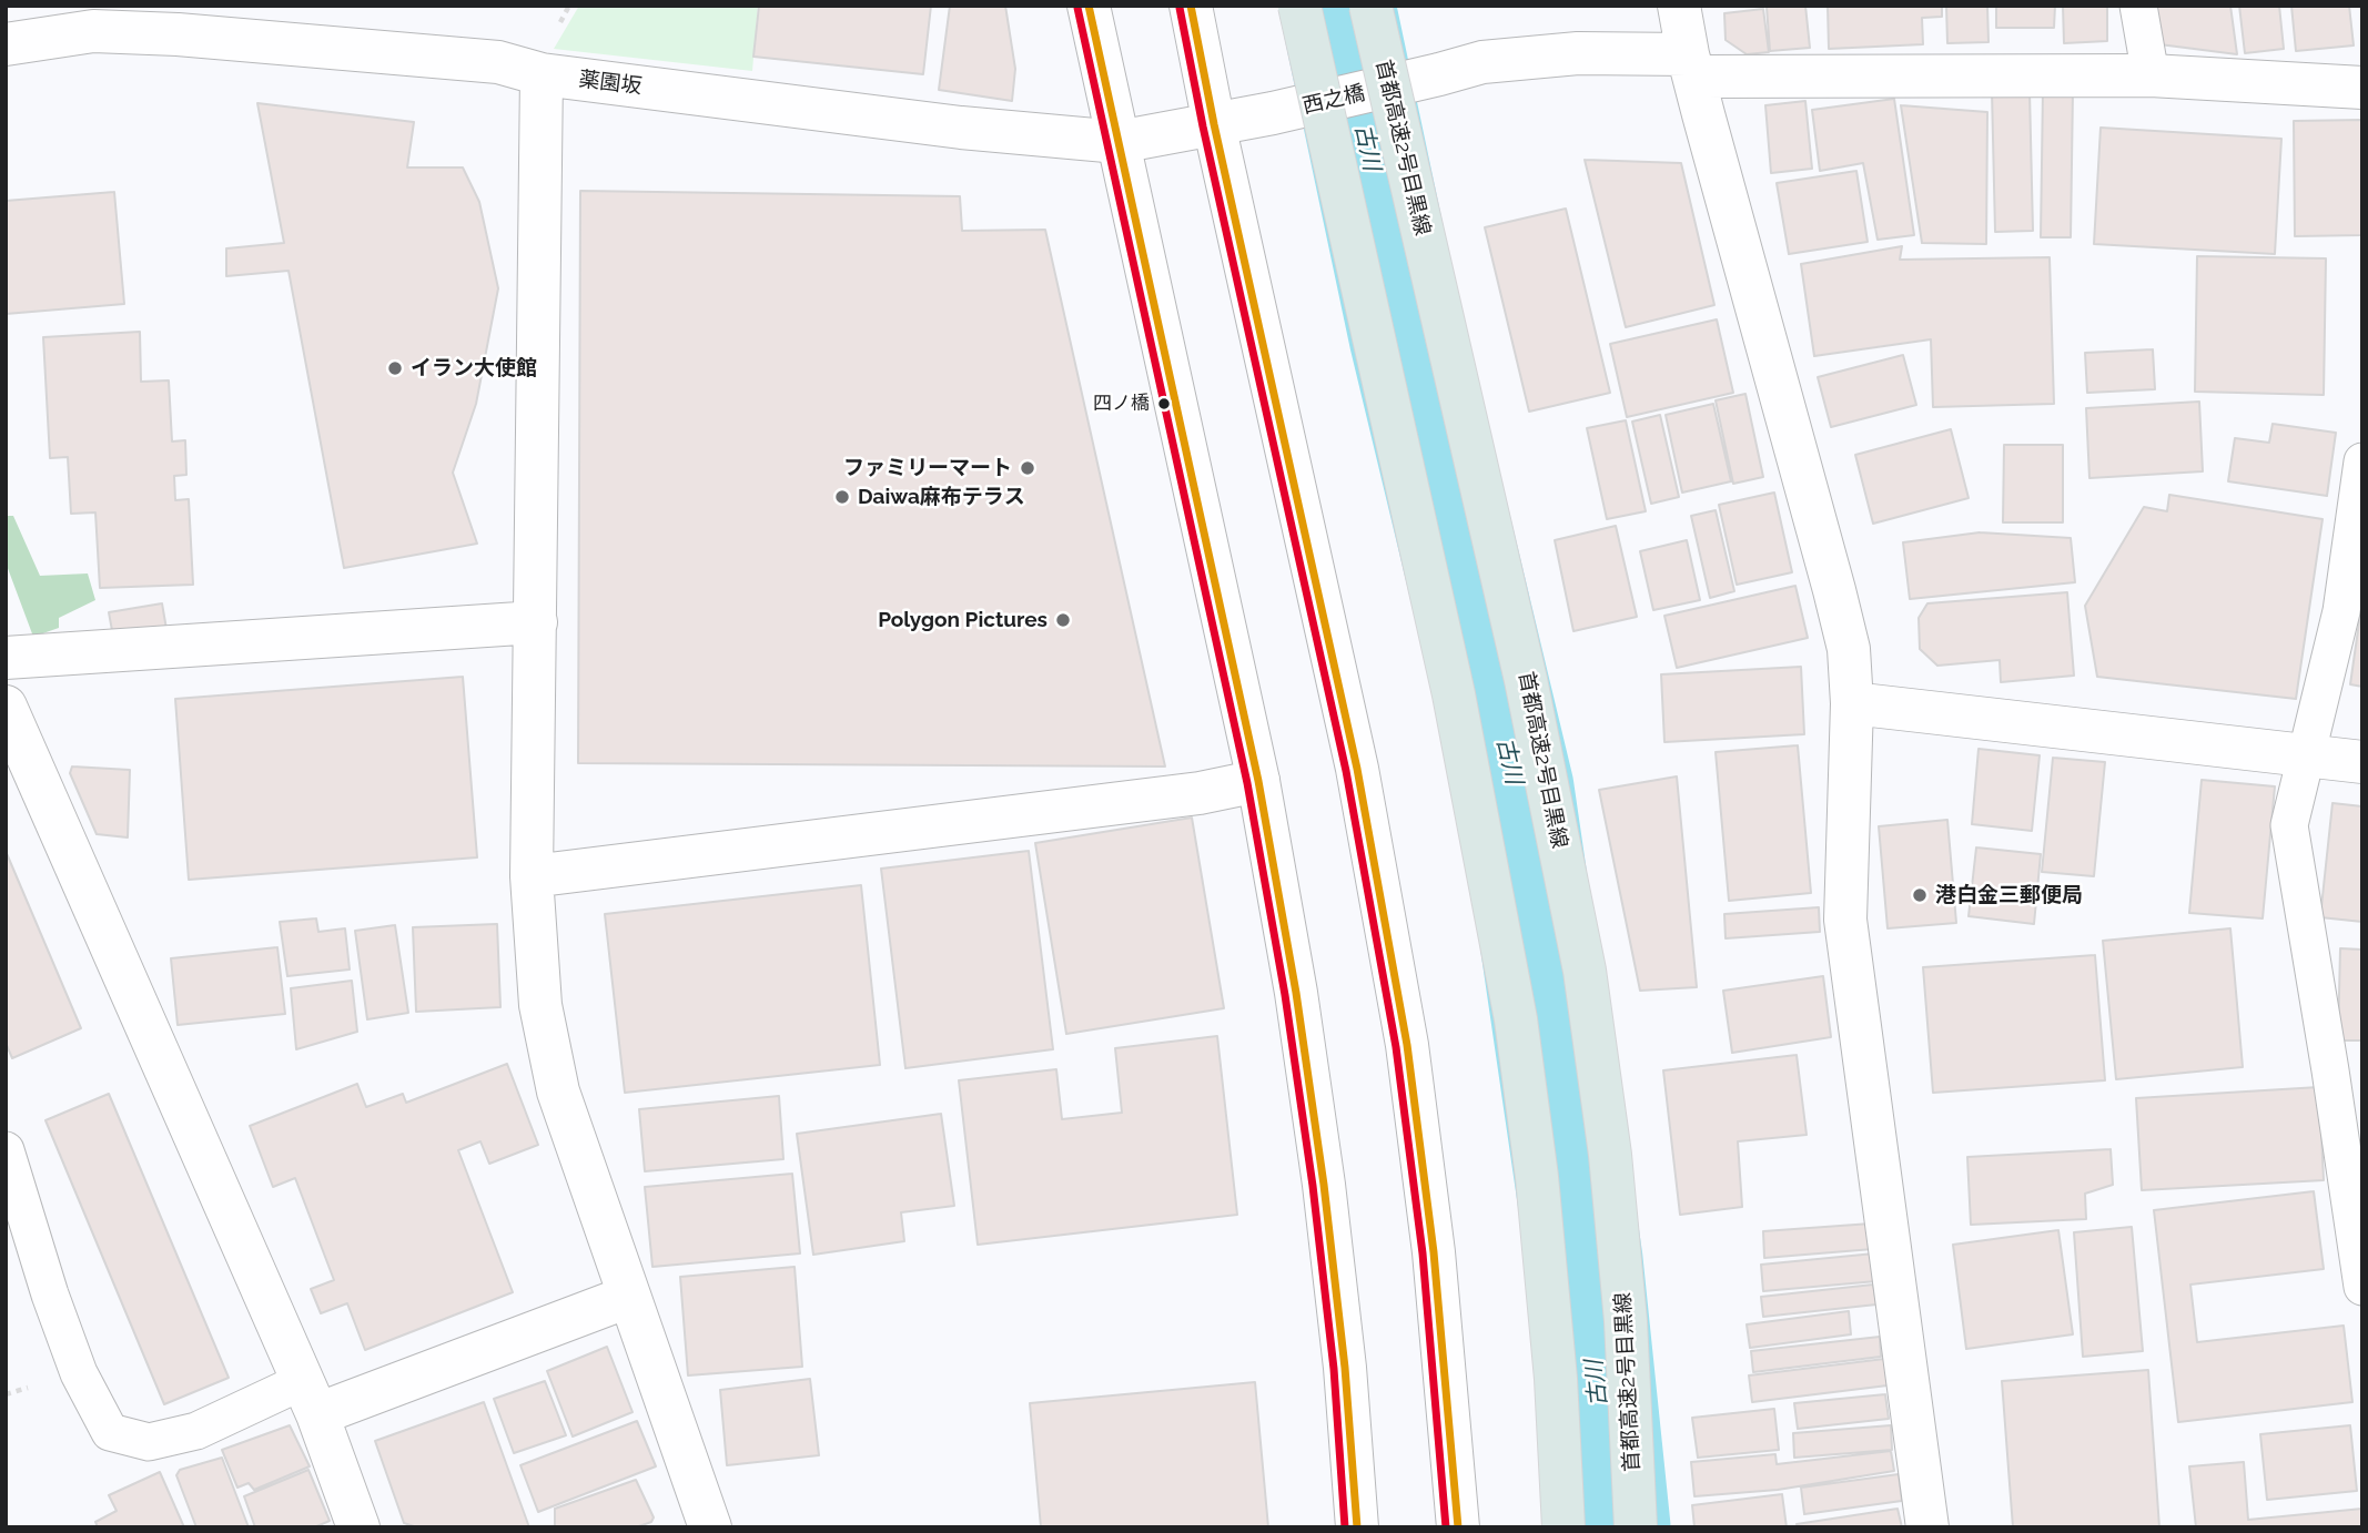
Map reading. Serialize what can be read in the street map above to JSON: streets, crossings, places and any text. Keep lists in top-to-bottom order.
{
  "streets": {
    "highway": ["首都高速2号目黒線"],
    "street": ["薬園坂", "西之橋"]
  },
  "crossings": [
    ["薬園坂", "西之橋"]
  ],
  "water": ["古川"],
  "places": [
    "イラン大使館",
    "四ノ橋",
    "ファミリーマート",
    "Daiwa麻布テラス",
    "Polygon Pictures",
    "港白金三郵便局"
  ]
}
